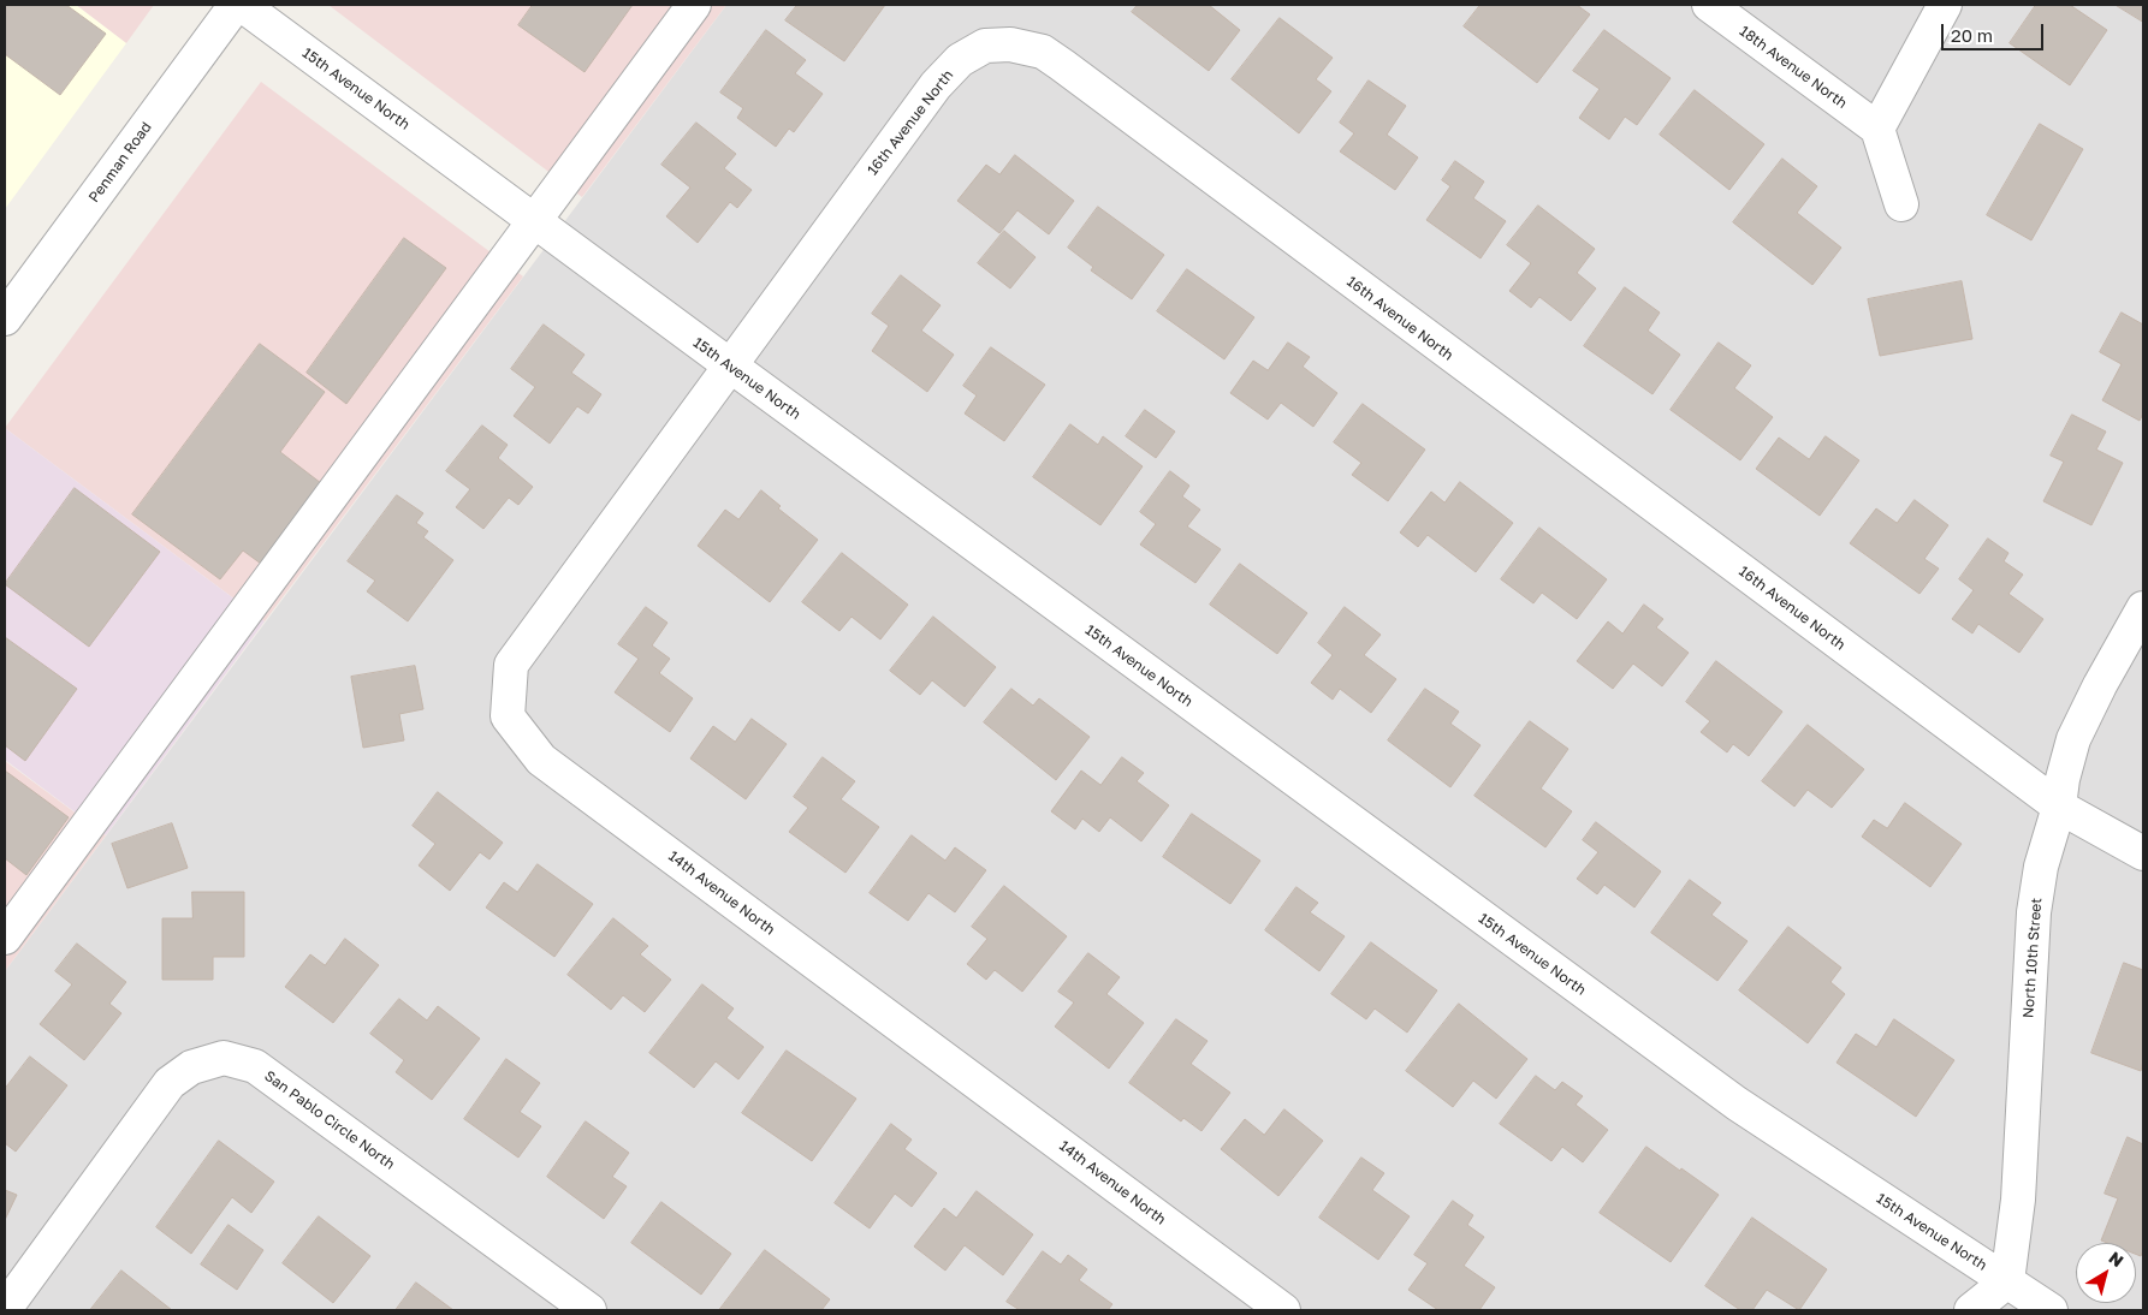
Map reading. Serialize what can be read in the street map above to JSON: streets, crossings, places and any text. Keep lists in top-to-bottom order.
{
  "streets": {
    "street": [
      "18th Avenue North",
      "15th Avenue North",
      "16th Avenue North",
      "Penman Road",
      "14th Avenue North",
      "North 10th Street",
      "San Pablo Circle North"
    ]
  },
  "crossings": [
    ["15th Avenue North", "16th Avenue North"],
    ["15th Avenue North", "14th Avenue North"],
    ["15th Avenue North", "North 10th Street"],
    ["16th Avenue North", "14th Avenue North"],
    ["16th Avenue North", "North 10th Street"]
  ],
  "scale_bar": "20 m",
  "north": "top right"
}
